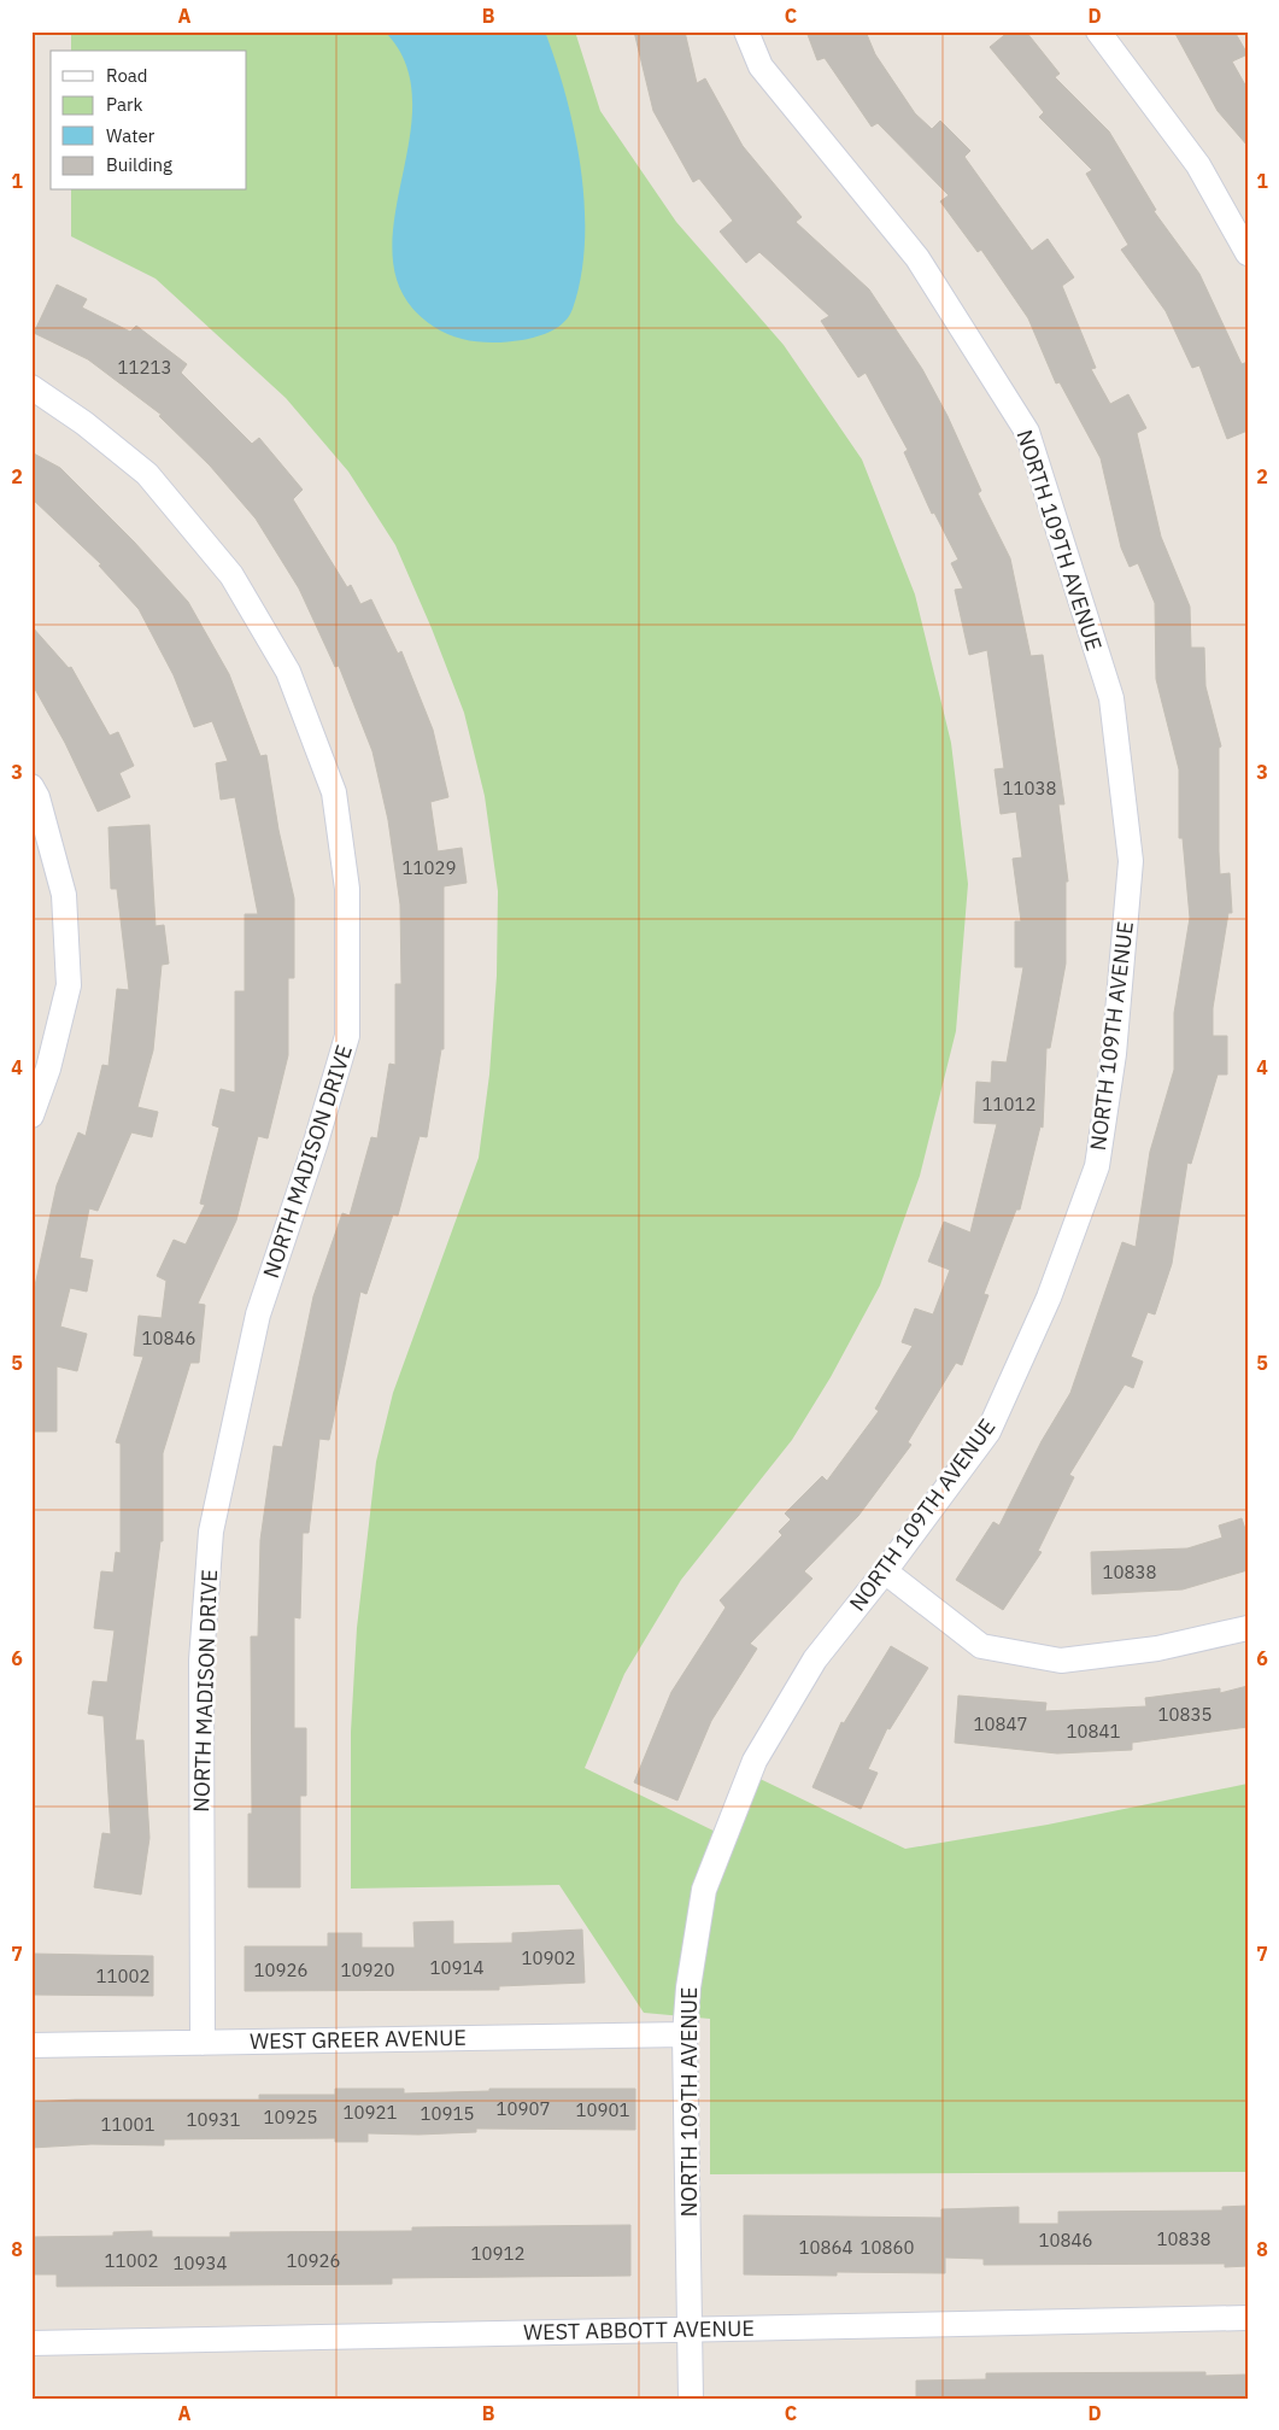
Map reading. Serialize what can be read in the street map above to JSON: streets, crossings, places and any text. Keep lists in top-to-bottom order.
{
  "streets": {
    "street": [
      "NORTH 109TH AVENUE",
      "NORTH MADISON DRIVE",
      "WEST GREER AVENUE",
      "WEST ABBOTT AVENUE"
    ]
  },
  "crossings": [
    ["NORTH 109TH AVENUE", "WEST GREER AVENUE"],
    ["NORTH 109TH AVENUE", "WEST ABBOTT AVENUE"],
    ["NORTH MADISON DRIVE", "WEST GREER AVENUE"]
  ],
  "house_numbers": [
    "11213",
    "11038",
    "11029",
    "11012",
    "10846",
    "10838",
    "10835",
    "10847",
    "10841",
    "10902",
    "10914",
    "10926",
    "10920",
    "11002",
    "10907",
    "10901",
    "10921",
    "10915",
    "10925",
    "10931",
    "11001",
    "10838",
    "10846",
    "10864",
    "10860",
    "10912",
    "11002",
    "10926",
    "10934"
  ],
  "legend": [
    "Road",
    "Park",
    "Water",
    "Building"
  ],
  "grid": {
    "columns": [
      "A",
      "B",
      "C",
      "D"
    ],
    "rows": [
      "1",
      "2",
      "3",
      "4",
      "5",
      "6",
      "7",
      "8"
    ]
  }
}
